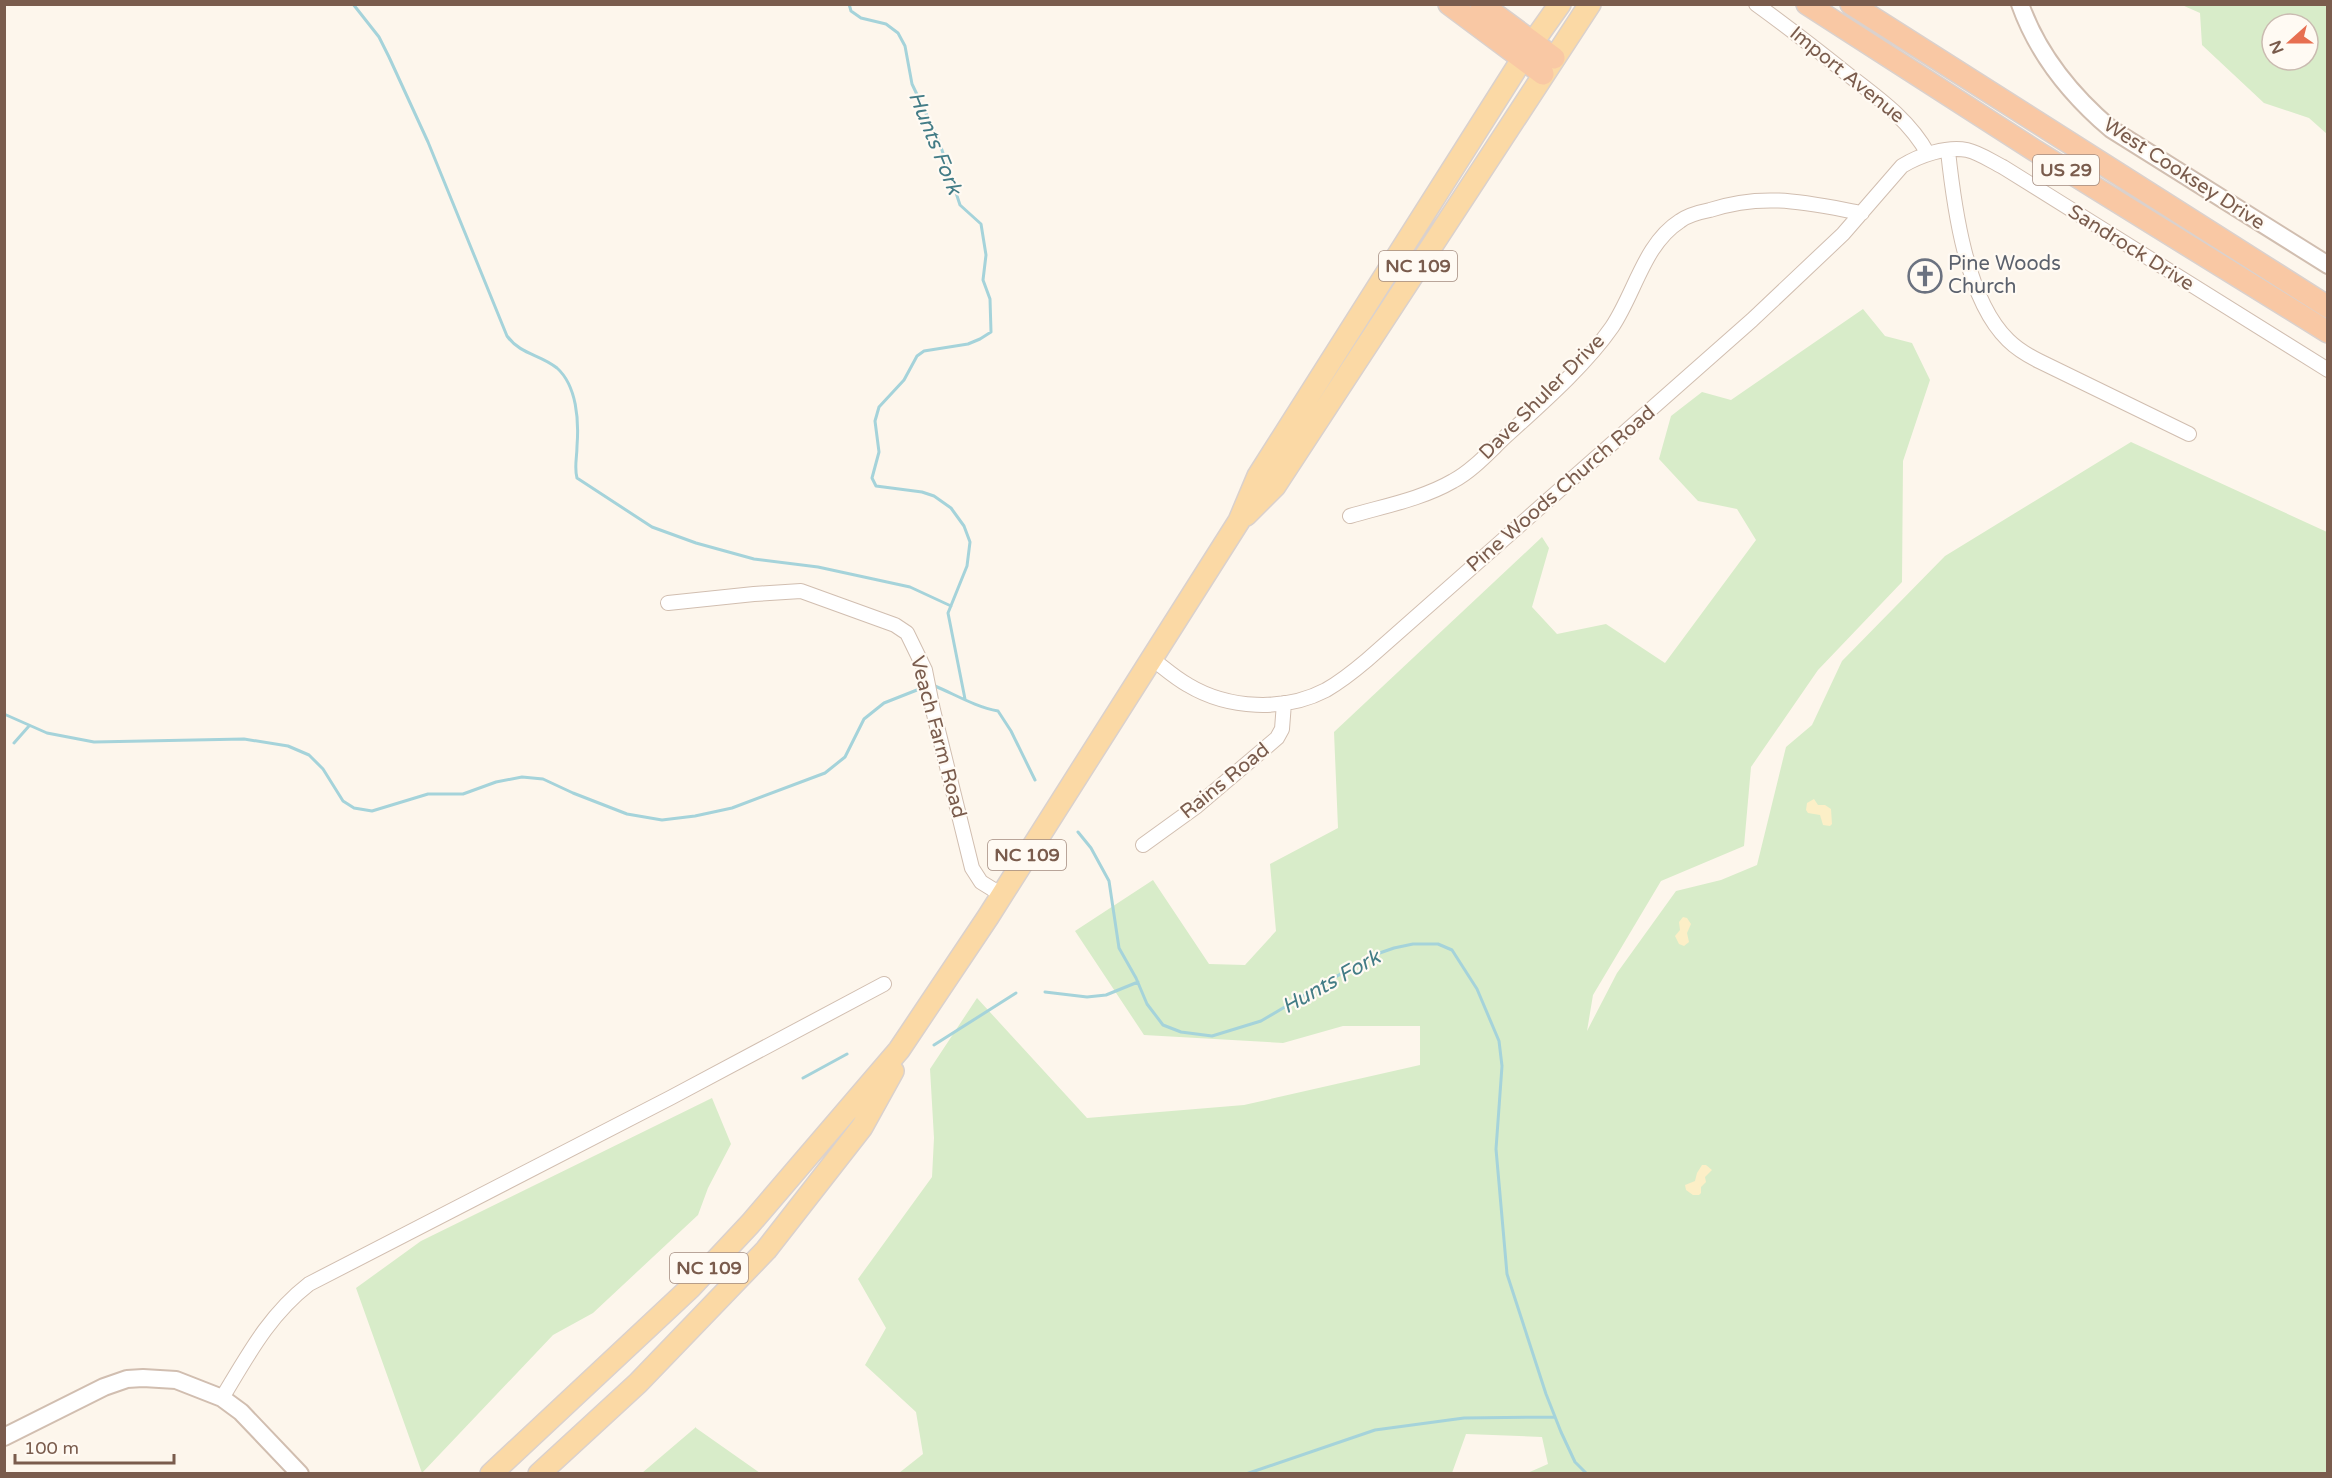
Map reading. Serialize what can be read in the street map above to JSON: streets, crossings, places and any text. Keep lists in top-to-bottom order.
{
  "streets": {
    "highway": ["US 29"],
    "main road": ["NC 109"],
    "street": [
      "Import Avenue",
      "West Cooksey Drive",
      "Sandrock Drive",
      "Dave Shuler Drive",
      "Pine Woods Church Road",
      "Veach Farm Road",
      "Rains Road"
    ]
  },
  "crossings": [
    ["Import Avenue", "Sandrock Drive"],
    ["Import Avenue", "Pine Woods Church Road"],
    ["Sandrock Drive", "Pine Woods Church Road"],
    ["NC 109", "Pine Woods Church Road"],
    ["NC 109", "Veach Farm Road"],
    ["Dave Shuler Drive", "Pine Woods Church Road"],
    ["Pine Woods Church Road", "Rains Road"]
  ],
  "water": ["Hunts Fork"],
  "places": {
    "church": ["Pine Woods Church"]
  },
  "scale_bar": "100 m",
  "north": "left"
}
